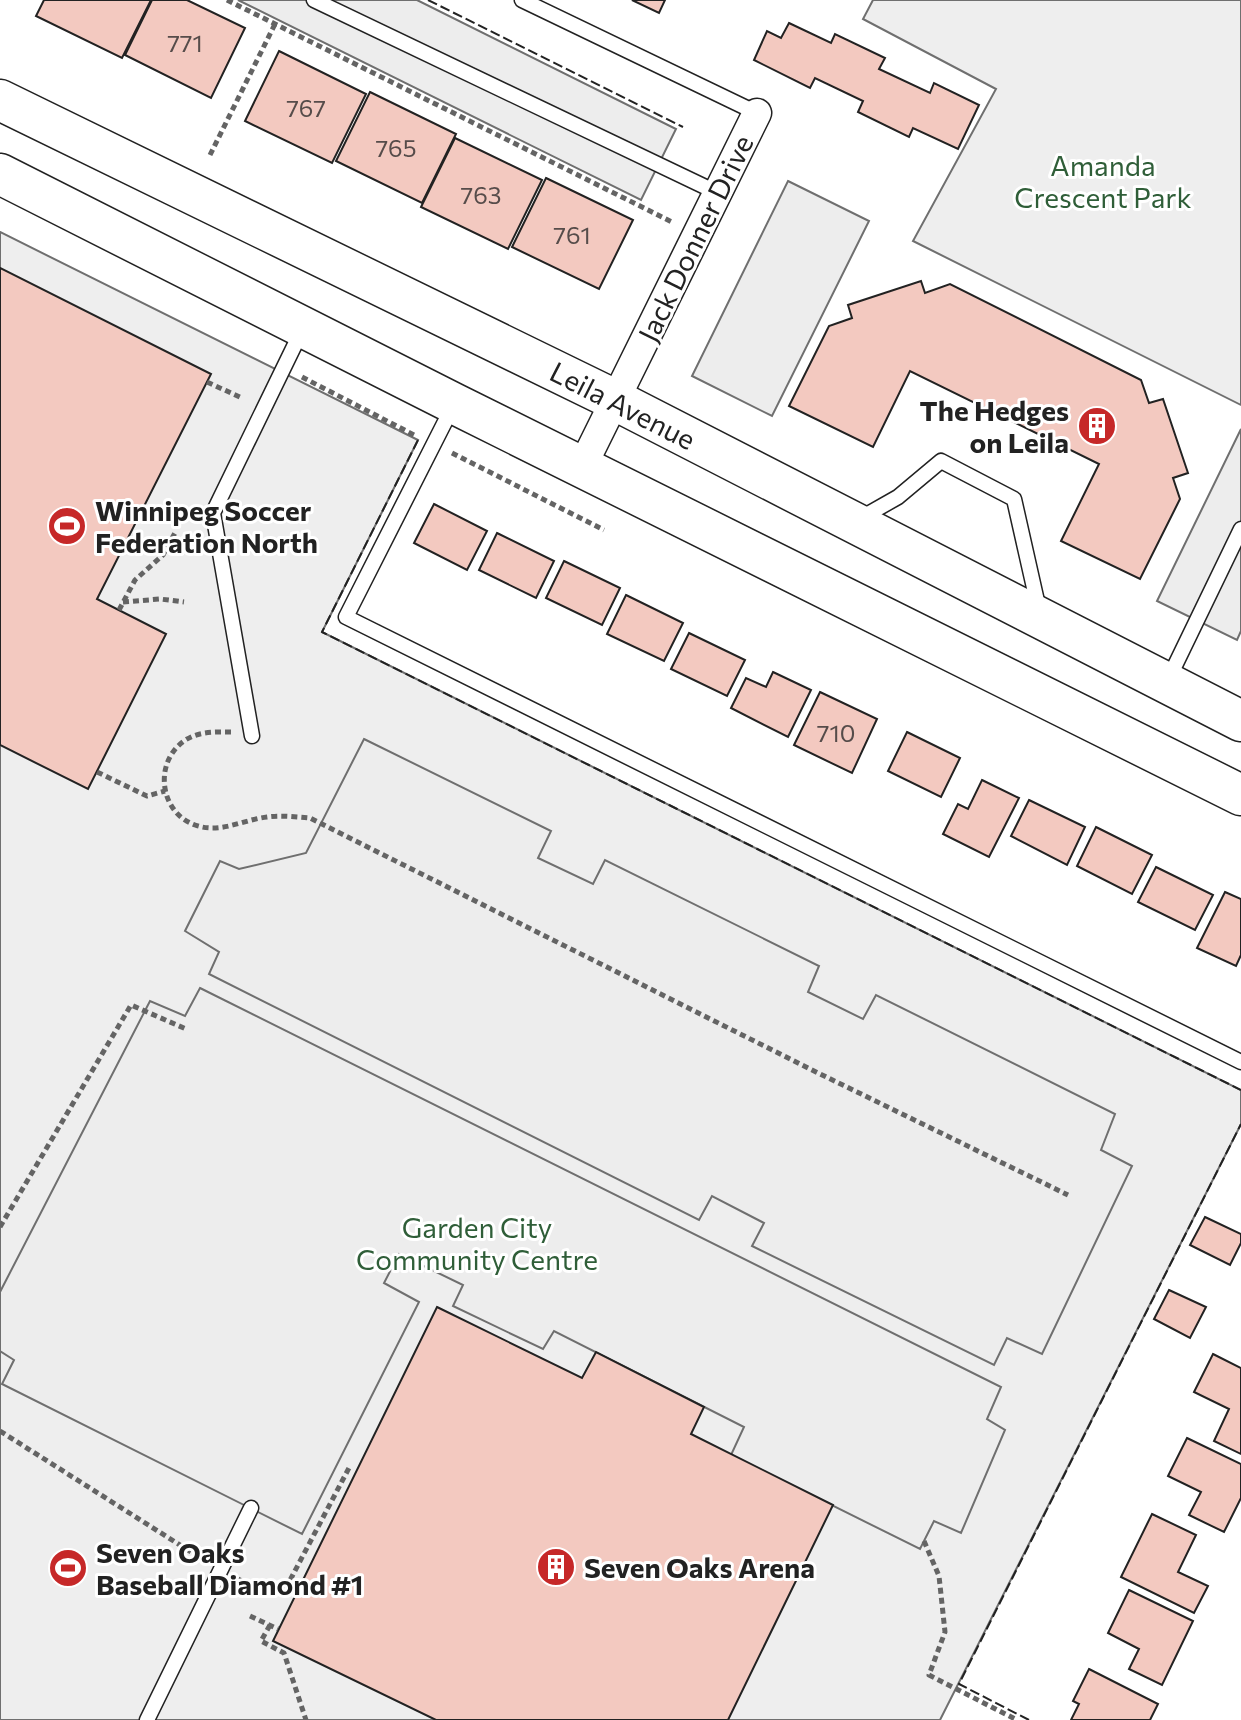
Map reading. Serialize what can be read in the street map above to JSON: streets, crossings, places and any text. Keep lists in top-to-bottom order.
{
  "streets": {
    "main road": ["Leila Avenue"],
    "street": ["Jack Donner Drive"]
  },
  "crossings": [
    ["Jack Donner Drive", "Leila Avenue"]
  ],
  "parks": ["Amanda Crescent Park", "Garden City Community Centre"],
  "places": {
    "building": ["The Hedges on Leila", "Seven Oaks Arena"],
    "sports": ["Winnipeg Soccer Federation North", "Seven Oaks Baseball Diamond #1"]
  },
  "house_numbers": [
    "771",
    "767",
    "765",
    "763",
    "761",
    "710"
  ]
}
